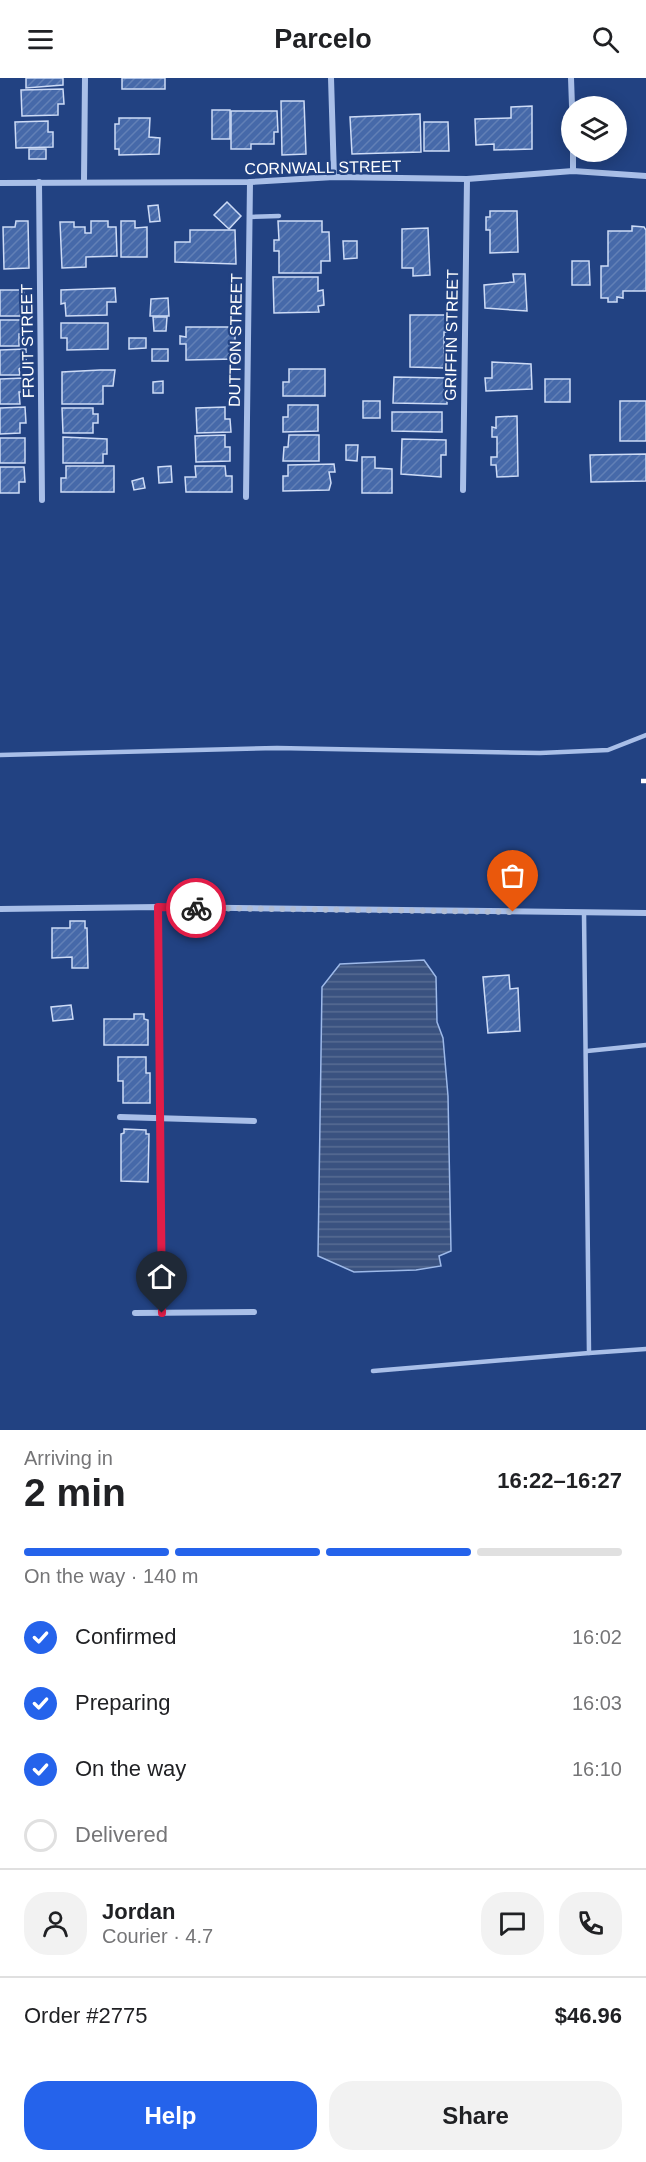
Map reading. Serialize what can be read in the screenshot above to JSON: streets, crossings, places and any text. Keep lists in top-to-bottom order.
{
  "streets": {
    "street": [
      "CORNWALL STREET",
      "GRIFFIN STREET",
      "DUTTON STREET",
      "FRUIT STREET"
    ]
  },
  "crossings": [
    ["CORNWALL STREET", "GRIFFIN STREET"],
    ["CORNWALL STREET", "DUTTON STREET"],
    ["CORNWALL STREET", "FRUIT STREET"]
  ],
  "page": {
    "header": "Parcelo",
    "heading": ["2 min", "Arriving in", "16:22–16:27"],
    "panel": [
      "Jordan",
      "Courier · 4.7",
      "Order #2775",
      "$46.96"
    ],
    "bar": "On the way · 140 m",
    "list": [
      ["Confirmed", "16:02"],
      ["Preparing", "16:03"],
      ["On the way", "16:10"],
      "Delivered"
    ],
    "buttons": ["Help", "Share"]
  }
}
